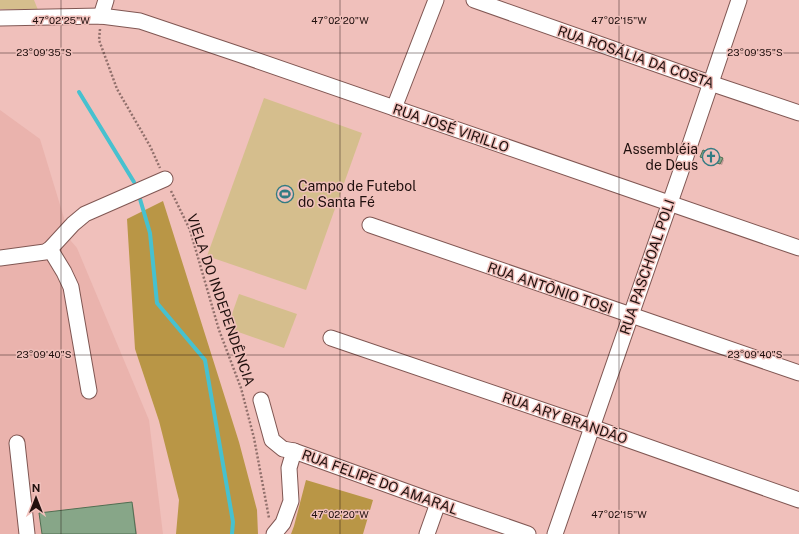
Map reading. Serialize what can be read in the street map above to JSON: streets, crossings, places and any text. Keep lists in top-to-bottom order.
{
  "streets": {
    "street": [
      "RUA ROSÁLIA DA COSTA",
      "RUA JOSÉ VIRILLO",
      "RUA PASCHOAL POLI",
      "RUA ANTÔNIO TOSI",
      "RUA ARY BRANDÃO",
      "RUA FELIPE DO AMARAL"
    ],
    "path": ["VIELA DO INDEPENDÊNCIA"]
  },
  "crossings": [
    ["RUA ROSÁLIA DA COSTA", "RUA PASCHOAL POLI"],
    ["RUA JOSÉ VIRILLO", "RUA PASCHOAL POLI"],
    ["RUA JOSÉ VIRILLO", "VIELA DO INDEPENDÊNCIA"],
    ["RUA PASCHOAL POLI", "RUA ANTÔNIO TOSI"],
    ["RUA PASCHOAL POLI", "RUA ARY BRANDÃO"]
  ],
  "places": {
    "church": ["Assembléia de Deus"],
    "sports": ["Campo de Futebol do Santa Fé"]
  },
  "north": "top",
  "coordinates": [
    "47°02'25\"W",
    "47°02'20\"W",
    "47°02'15\"W",
    "23°09'35\"S",
    "23°09'40\"S"
  ]
}
